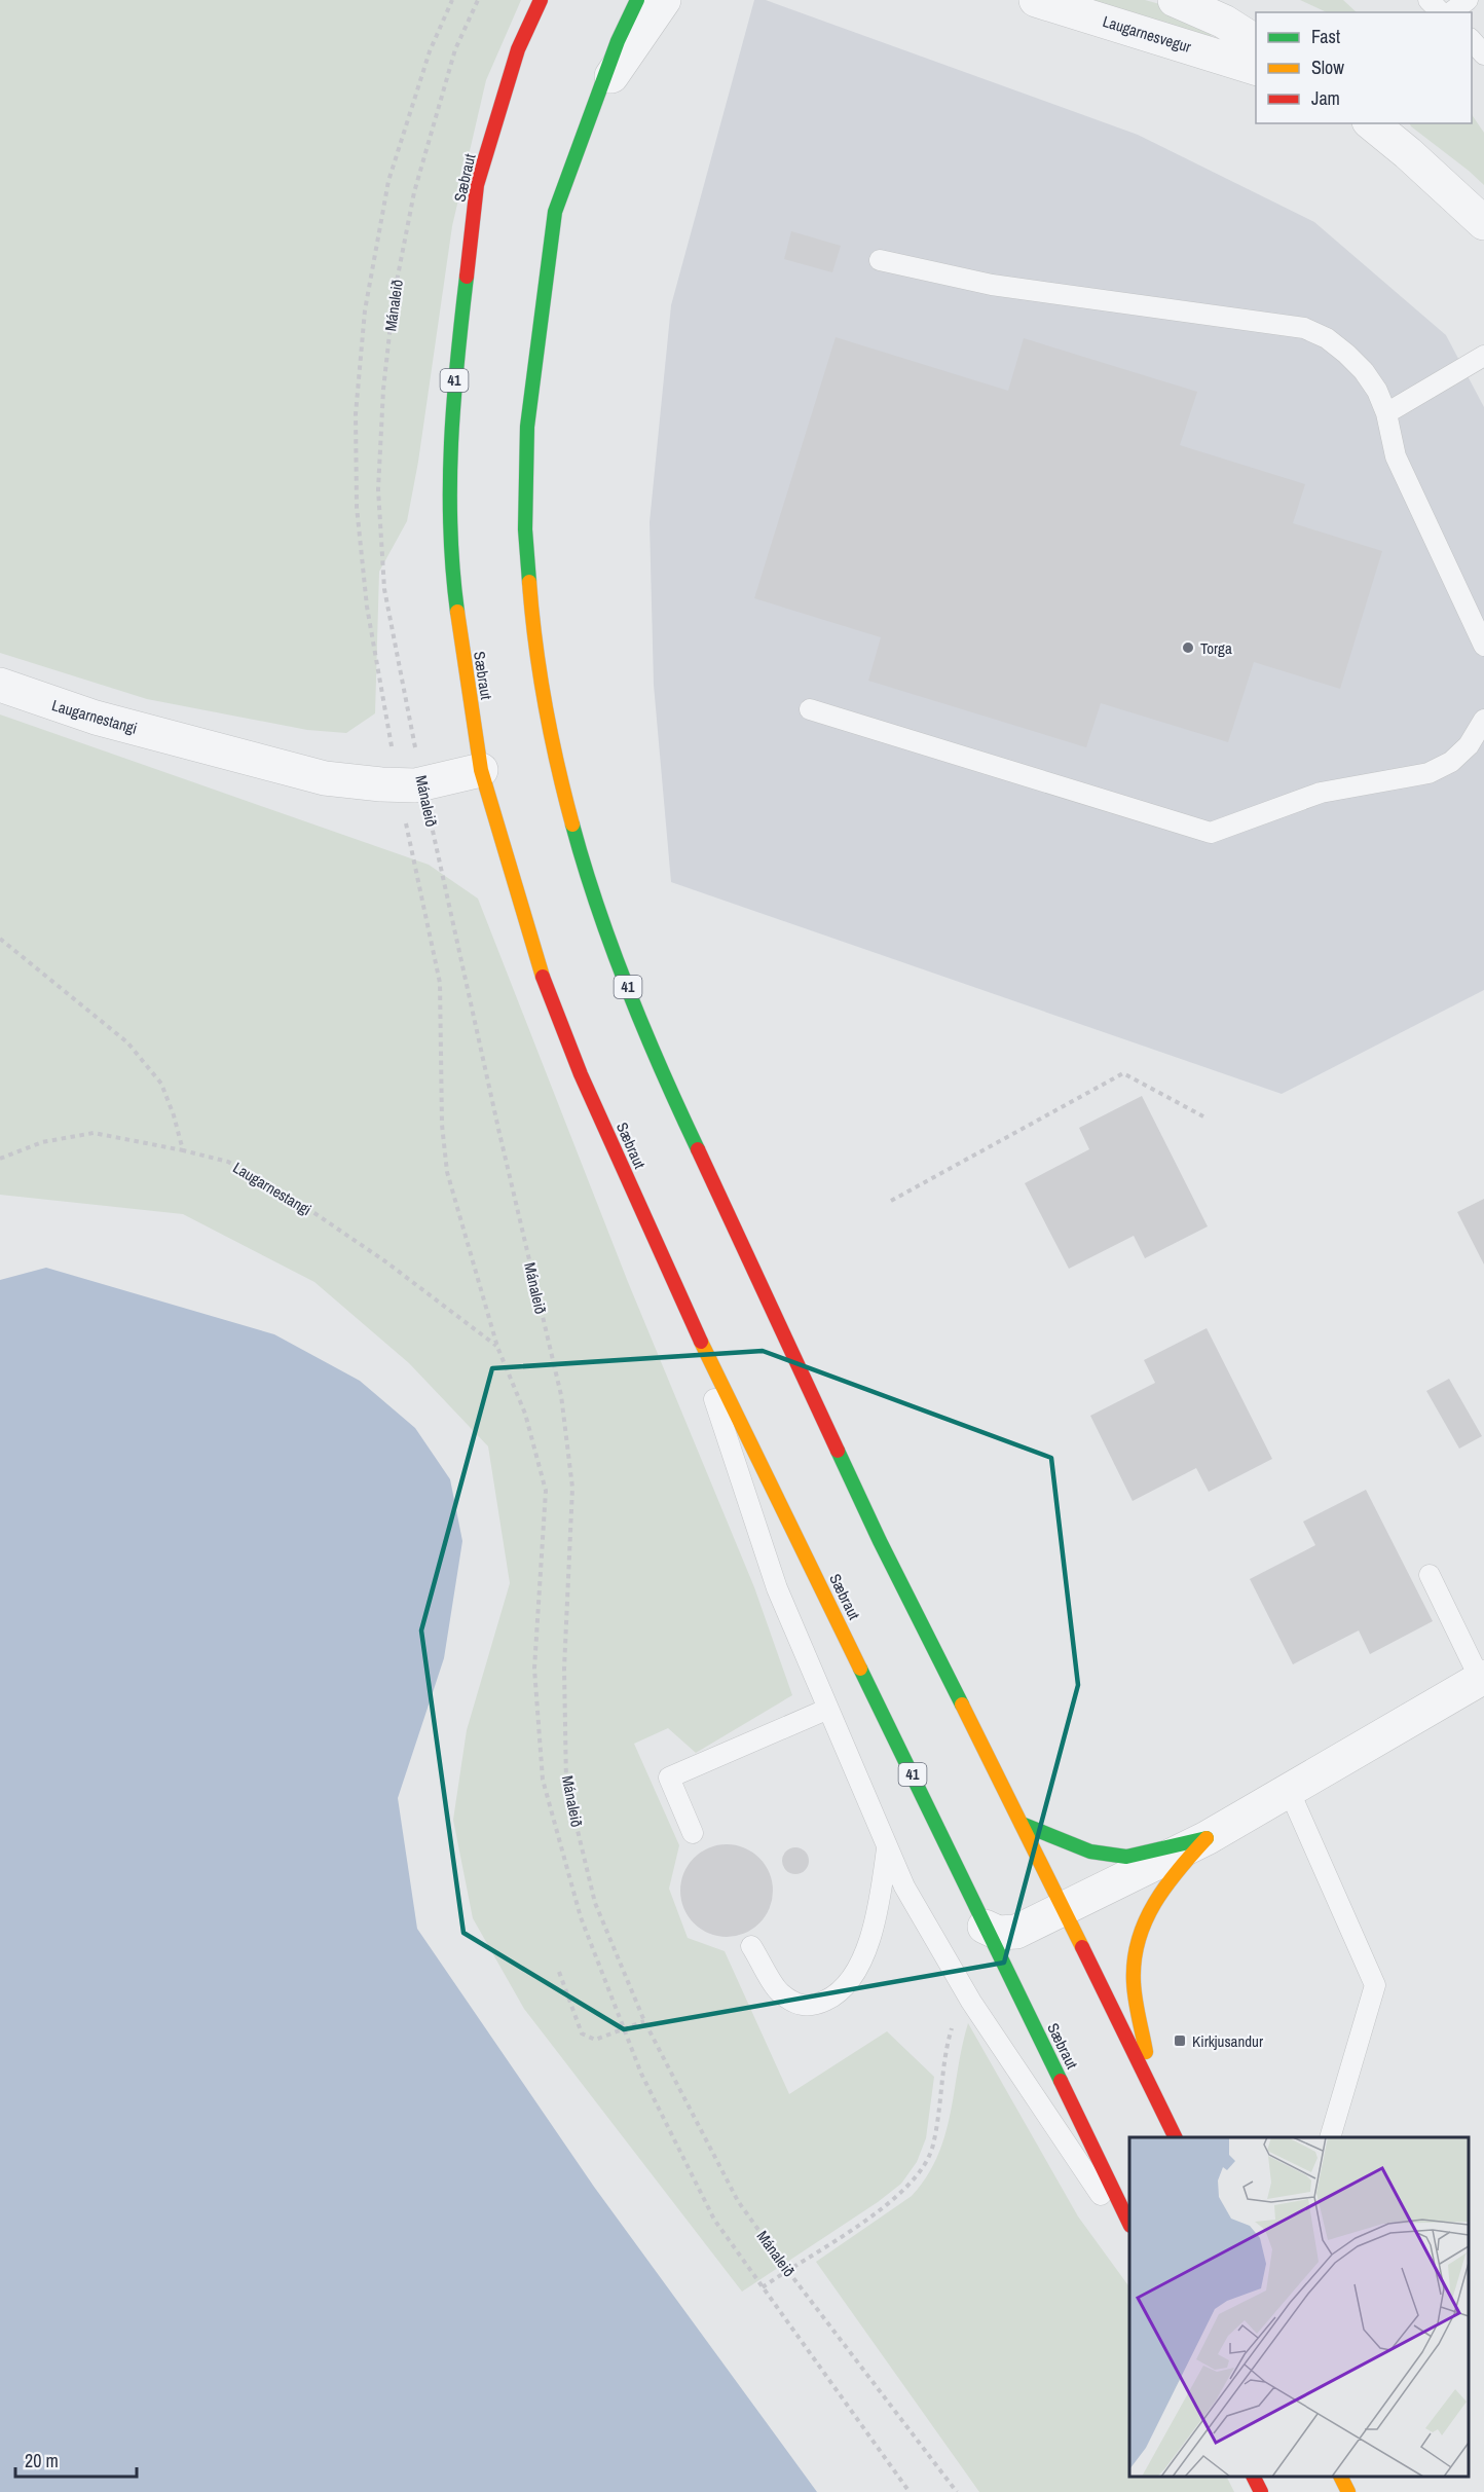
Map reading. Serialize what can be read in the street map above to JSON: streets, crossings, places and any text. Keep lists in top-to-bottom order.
{
  "streets": {
    "main road": ["Sæbraut", "41"],
    "street": ["Laugarnesvegur", "Laugarnestangi"],
    "path": ["Mánaleið"]
  },
  "crossings": [
    ["Sæbraut", "Laugarnestangi"],
    ["Mánaleið", "Laugarnestangi"]
  ],
  "places": {
    "other": ["Torga"],
    "transit": ["Kirkjusandur"]
  },
  "legend": ["Fast", "Slow", "Jam"],
  "scale_bar": "20 m"
}
